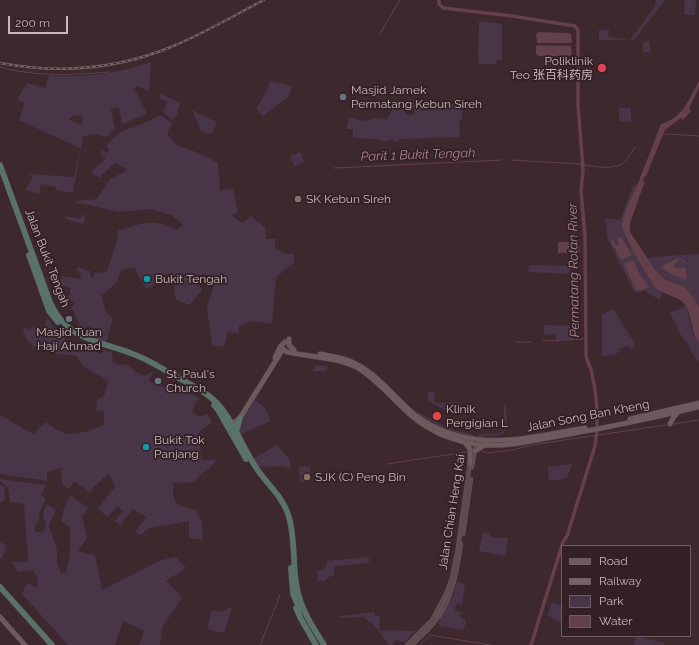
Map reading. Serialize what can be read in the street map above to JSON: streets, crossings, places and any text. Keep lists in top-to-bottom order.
{
  "streets": {
    "highway": ["Jalan Bukit Tengah"],
    "main road": ["Jalan Song Ban Kheng", "Jalan Chian Heng Kai"]
  },
  "crossings": [
    ["Jalan Song Ban Kheng", "Jalan Chian Heng Kai"]
  ],
  "water": ["Parit 1 Bukit Tengah", "Permatang Rotan River"],
  "places": [
    "Poliklinik Teo 张百科药房",
    "Masjid Jamek Permatang Kebun Sireh",
    "SK Kebun Sireh",
    "Bukit Tengah",
    "Masjid Tuan Haji Ahmad",
    "St. Paul's Church",
    "Klinik Pergigian L",
    "Bukit Tok Panjang",
    "SJK (C) Peng Bin"
  ],
  "legend": [
    "Road",
    "Railway",
    "Park",
    "Water"
  ],
  "scale_bar": "200 m"
}
